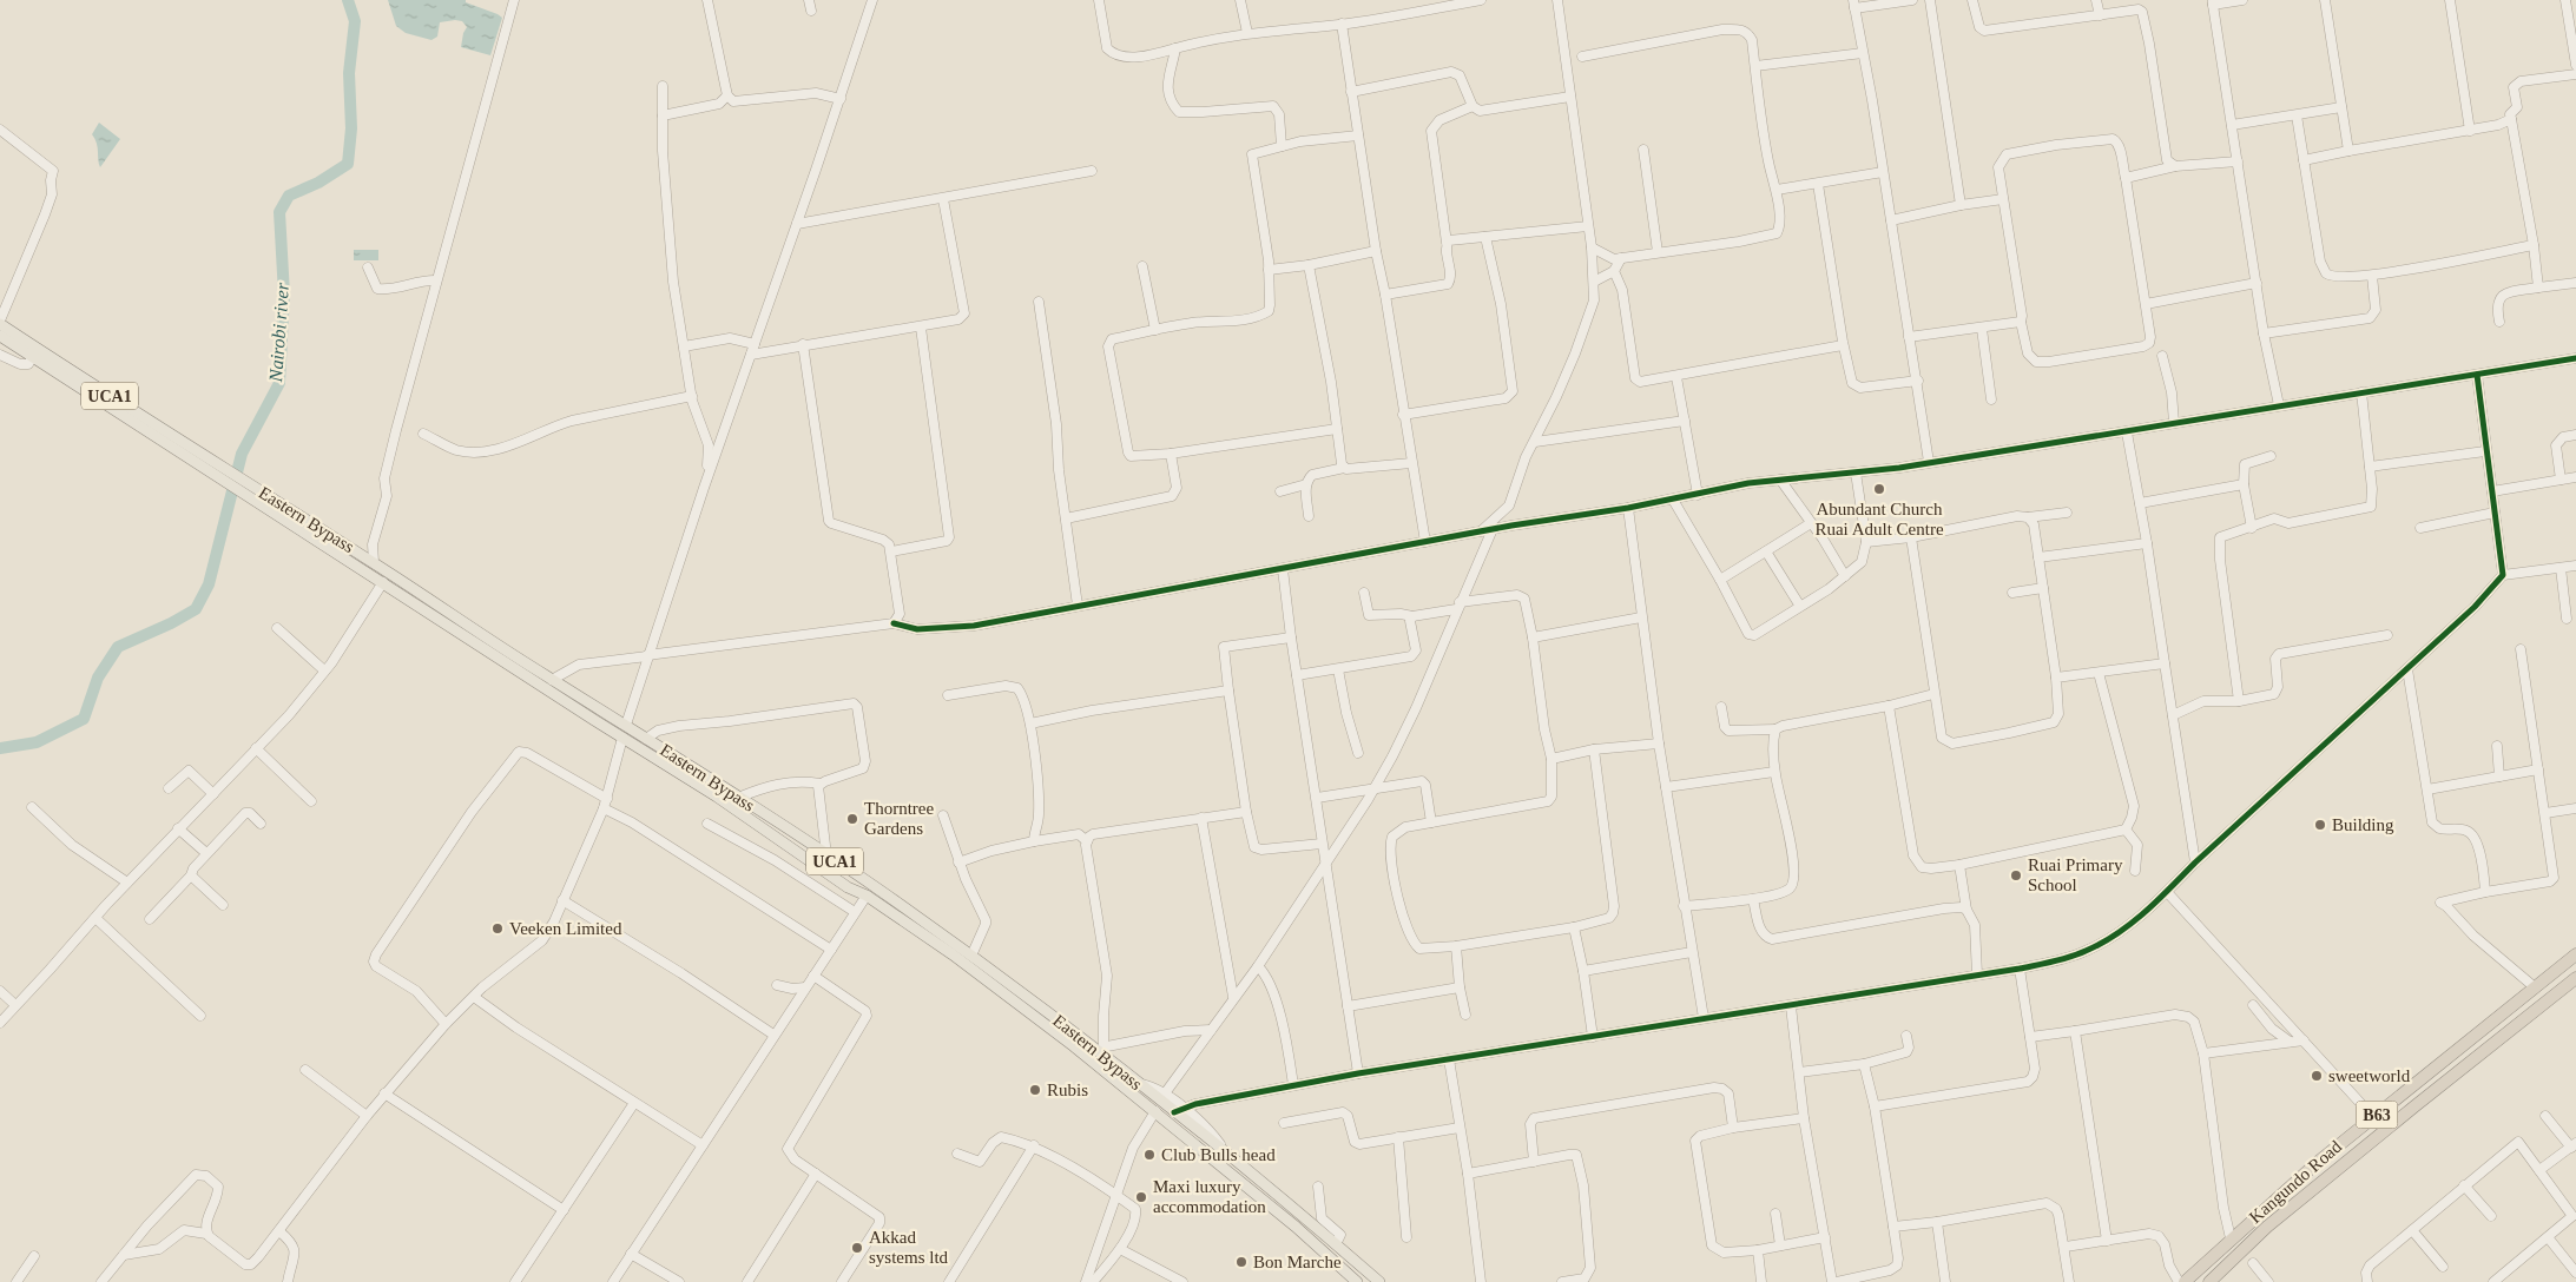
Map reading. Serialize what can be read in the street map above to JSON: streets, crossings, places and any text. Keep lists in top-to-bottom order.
{
  "streets": {
    "highway": ["B63", "Kangundo Road"],
    "main road": ["UCA1", "Eastern Bypass"]
  },
  "water": ["Nairobi river"],
  "places": [
    "Abundant Church Ruai Adult Centre",
    "Thorntree Gardens",
    "Building",
    "Ruai Primary School",
    "Veeken Limited",
    "sweetworld",
    "Rubis",
    "Club Bulls head",
    "Maxi luxury accommodation",
    "Akkad systems ltd",
    "Bon Marche"
  ]
}
